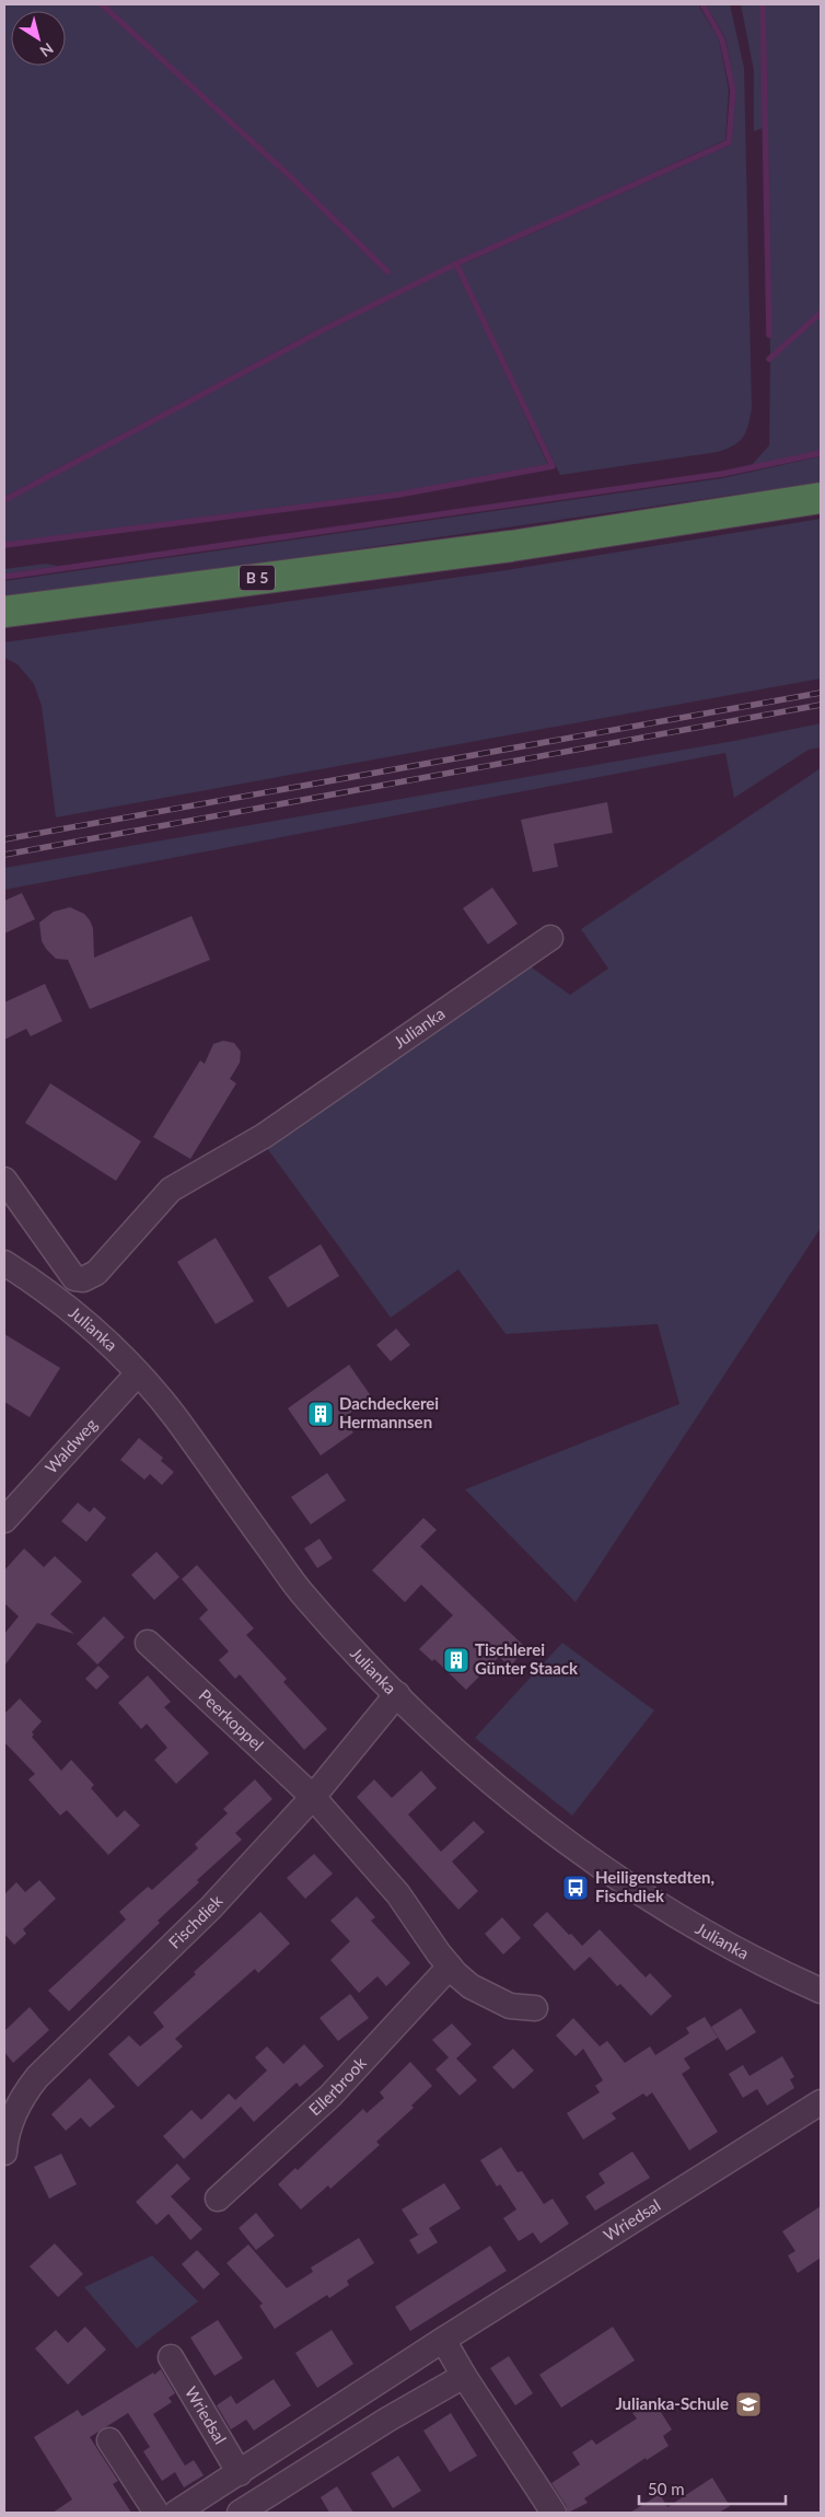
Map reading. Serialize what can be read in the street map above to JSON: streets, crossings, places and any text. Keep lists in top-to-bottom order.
{
  "streets": {
    "highway": ["B 5"],
    "street": [
      "Julianka",
      "Waldweg",
      "Peerkoppel",
      "Fischdiek",
      "Ellerbrook",
      "Wriedsal"
    ]
  },
  "crossings": [
    ["Julianka", "Waldweg"],
    ["Julianka", "Fischdiek"],
    ["Peerkoppel", "Fischdiek"]
  ],
  "places": {
    "building": ["Dachdeckerei Hermannsen", "Tischlerei Günter Staack"],
    "bus stop": ["Heiligenstedten, Fischdiek"],
    "school or university": ["Julianka-Schule"]
  },
  "scale_bar": "50 m",
  "north": "bottom right"
}
